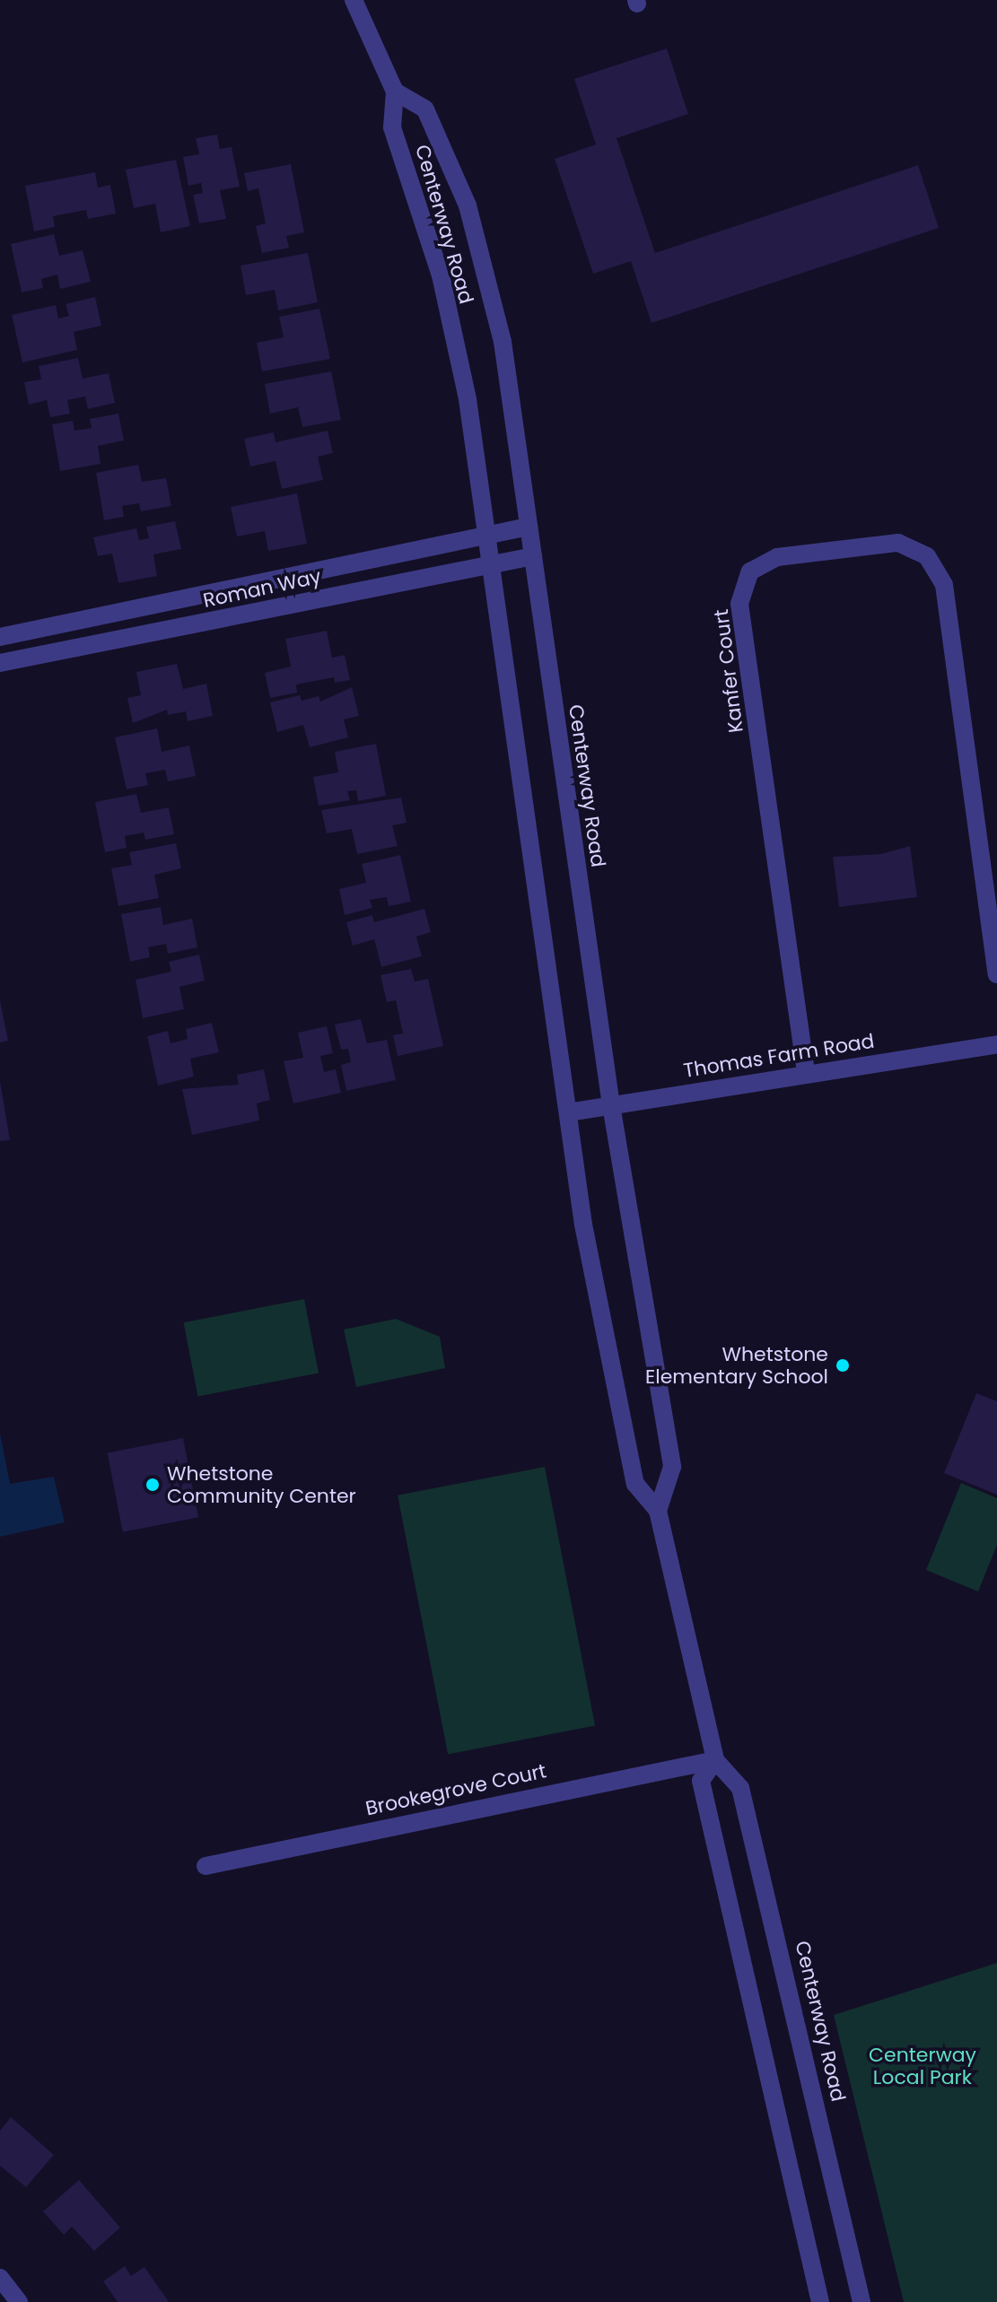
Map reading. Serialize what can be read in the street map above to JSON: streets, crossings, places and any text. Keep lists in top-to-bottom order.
{
  "streets": {
    "street": [
      "Centerway Road",
      "Roman Way",
      "Kanfer Court",
      "Thomas Farm Road",
      "Brookegrove Court"
    ]
  },
  "crossings": [
    ["Centerway Road", "Roman Way"],
    ["Centerway Road", "Thomas Farm Road"],
    ["Centerway Road", "Brookegrove Court"],
    ["Kanfer Court", "Thomas Farm Road"]
  ],
  "parks": ["Centerway Local Park"],
  "places": ["Whetstone Elementary School", "Whetstone Community Center"]
}
